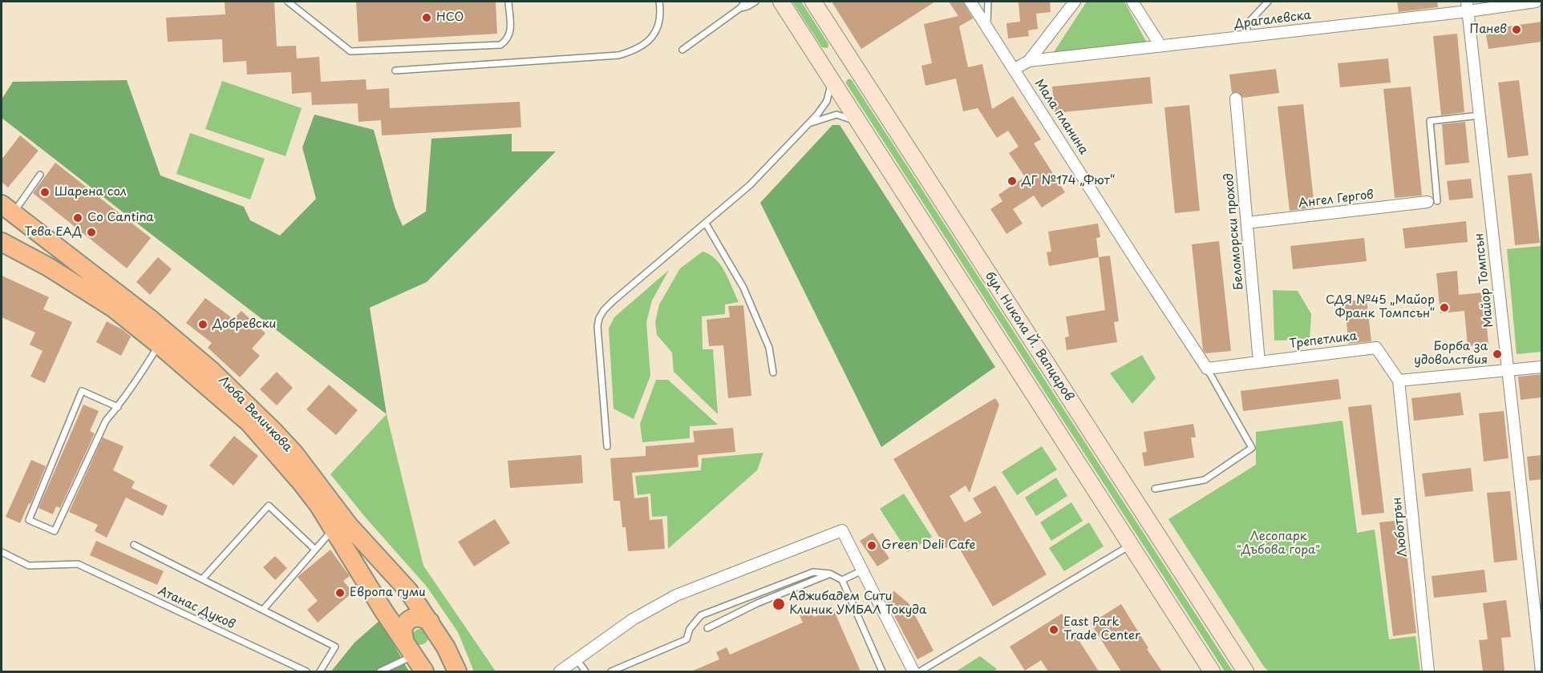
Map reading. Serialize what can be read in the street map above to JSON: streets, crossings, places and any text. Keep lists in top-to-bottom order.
{
  "streets": {
    "main road": ["бул. Никола Й. Вапцаров", "Люба Величкова"],
    "street": [
      "Драгалевска",
      "Мала планина",
      "Ангел Гергов",
      "Беломорски проход",
      "Майор Томпсън",
      "Трепетлика",
      "Люботрън"
    ],
    "lane": ["Атанас Дуков"]
  },
  "crossings": [
    ["Драгалевска", "Мала планина"],
    ["Драгалевска", "Майор Томпсън"],
    ["Мала планина", "Трепетлика"],
    ["Ангел Гергов", "Беломорски проход"],
    ["Беломорски проход", "Трепетлика"],
    ["Трепетлика", "Люботрън"]
  ],
  "parks": ["Лесопарк \"Дъбова гора\""],
  "places": [
    "НСО",
    "Панев",
    "ДГ №174 „Фют“",
    "Шарена сол",
    "Co Cantina",
    "Тева ЕАД",
    "СДЯ №45 „Майор Франк Томпсън“",
    "Добревски",
    "Борба за удоволствия",
    "Green Deli Cafe",
    "Европа гуми",
    "Аджибадем Сити Клиник УМБАЛ Токуда",
    "East Park Trade Center"
  ]
}
